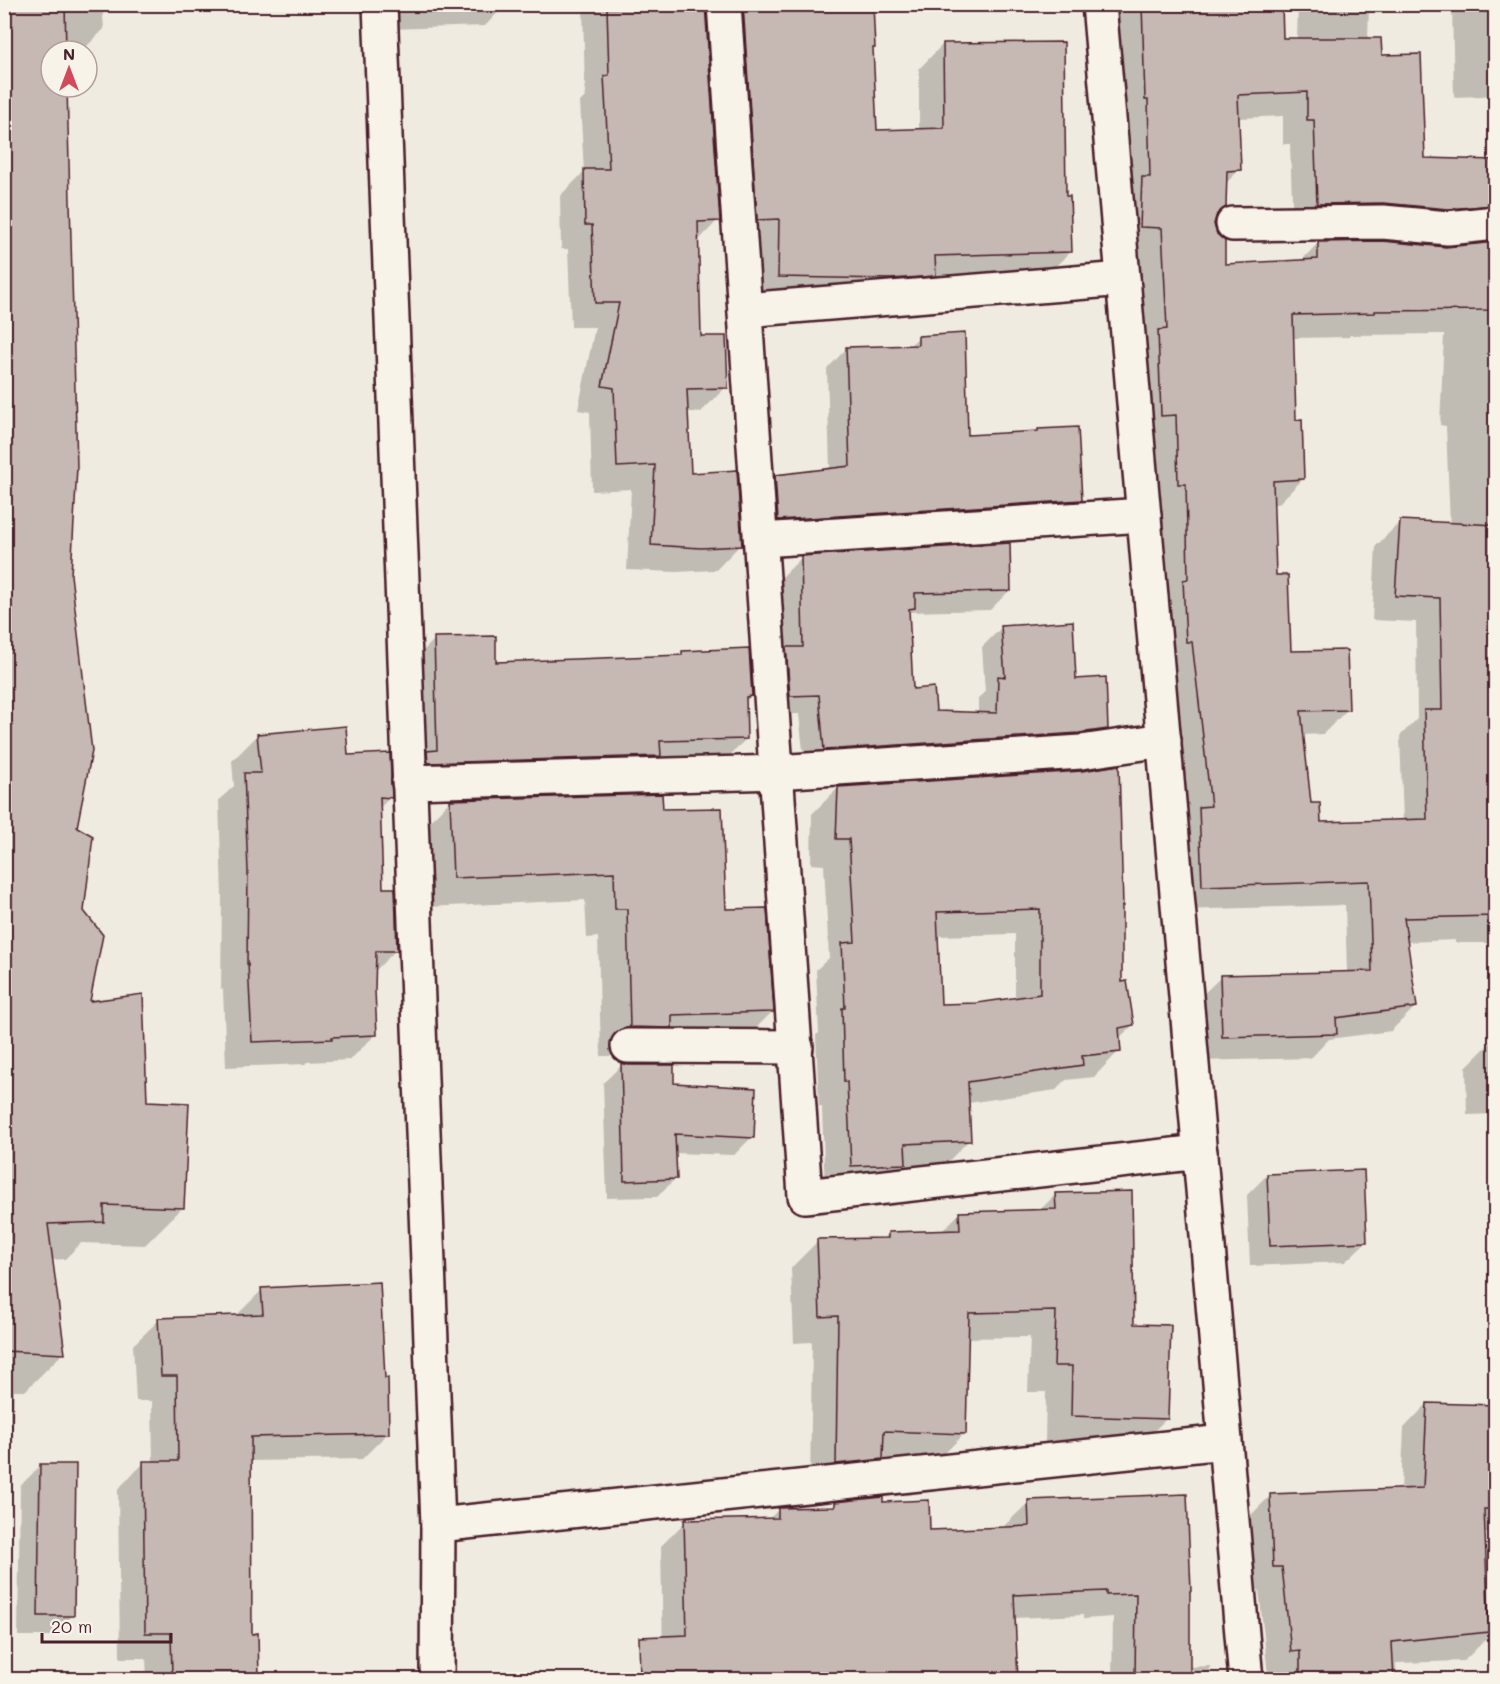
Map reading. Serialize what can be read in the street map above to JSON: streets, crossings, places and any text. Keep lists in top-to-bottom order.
{
  "scale_bar": "20 m",
  "north": "top"
}
